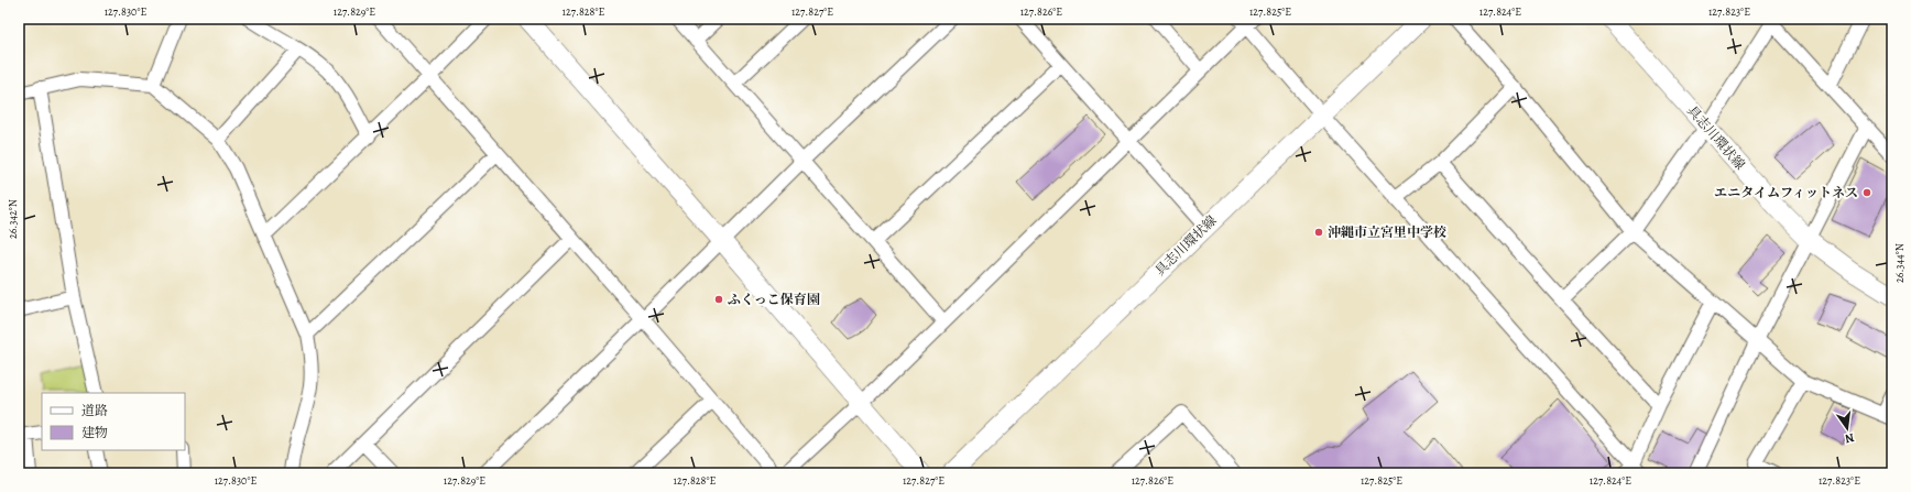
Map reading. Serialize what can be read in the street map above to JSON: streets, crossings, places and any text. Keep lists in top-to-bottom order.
{
  "streets": {
    "main road": ["具志川環状線"]
  },
  "places": ["エニタイムフィットネス", "沖縄市立宮里中学校", "ふくっこ保育園"],
  "legend": ["道路", "建物"],
  "north": "bottom",
  "coordinates": [
    "127.830°E",
    "127.829°E",
    "127.828°E",
    "127.827°E",
    "127.826°E",
    "127.825°E",
    "127.824°E",
    "127.823°E",
    "26.342°N",
    "26.344°N"
  ]
}
